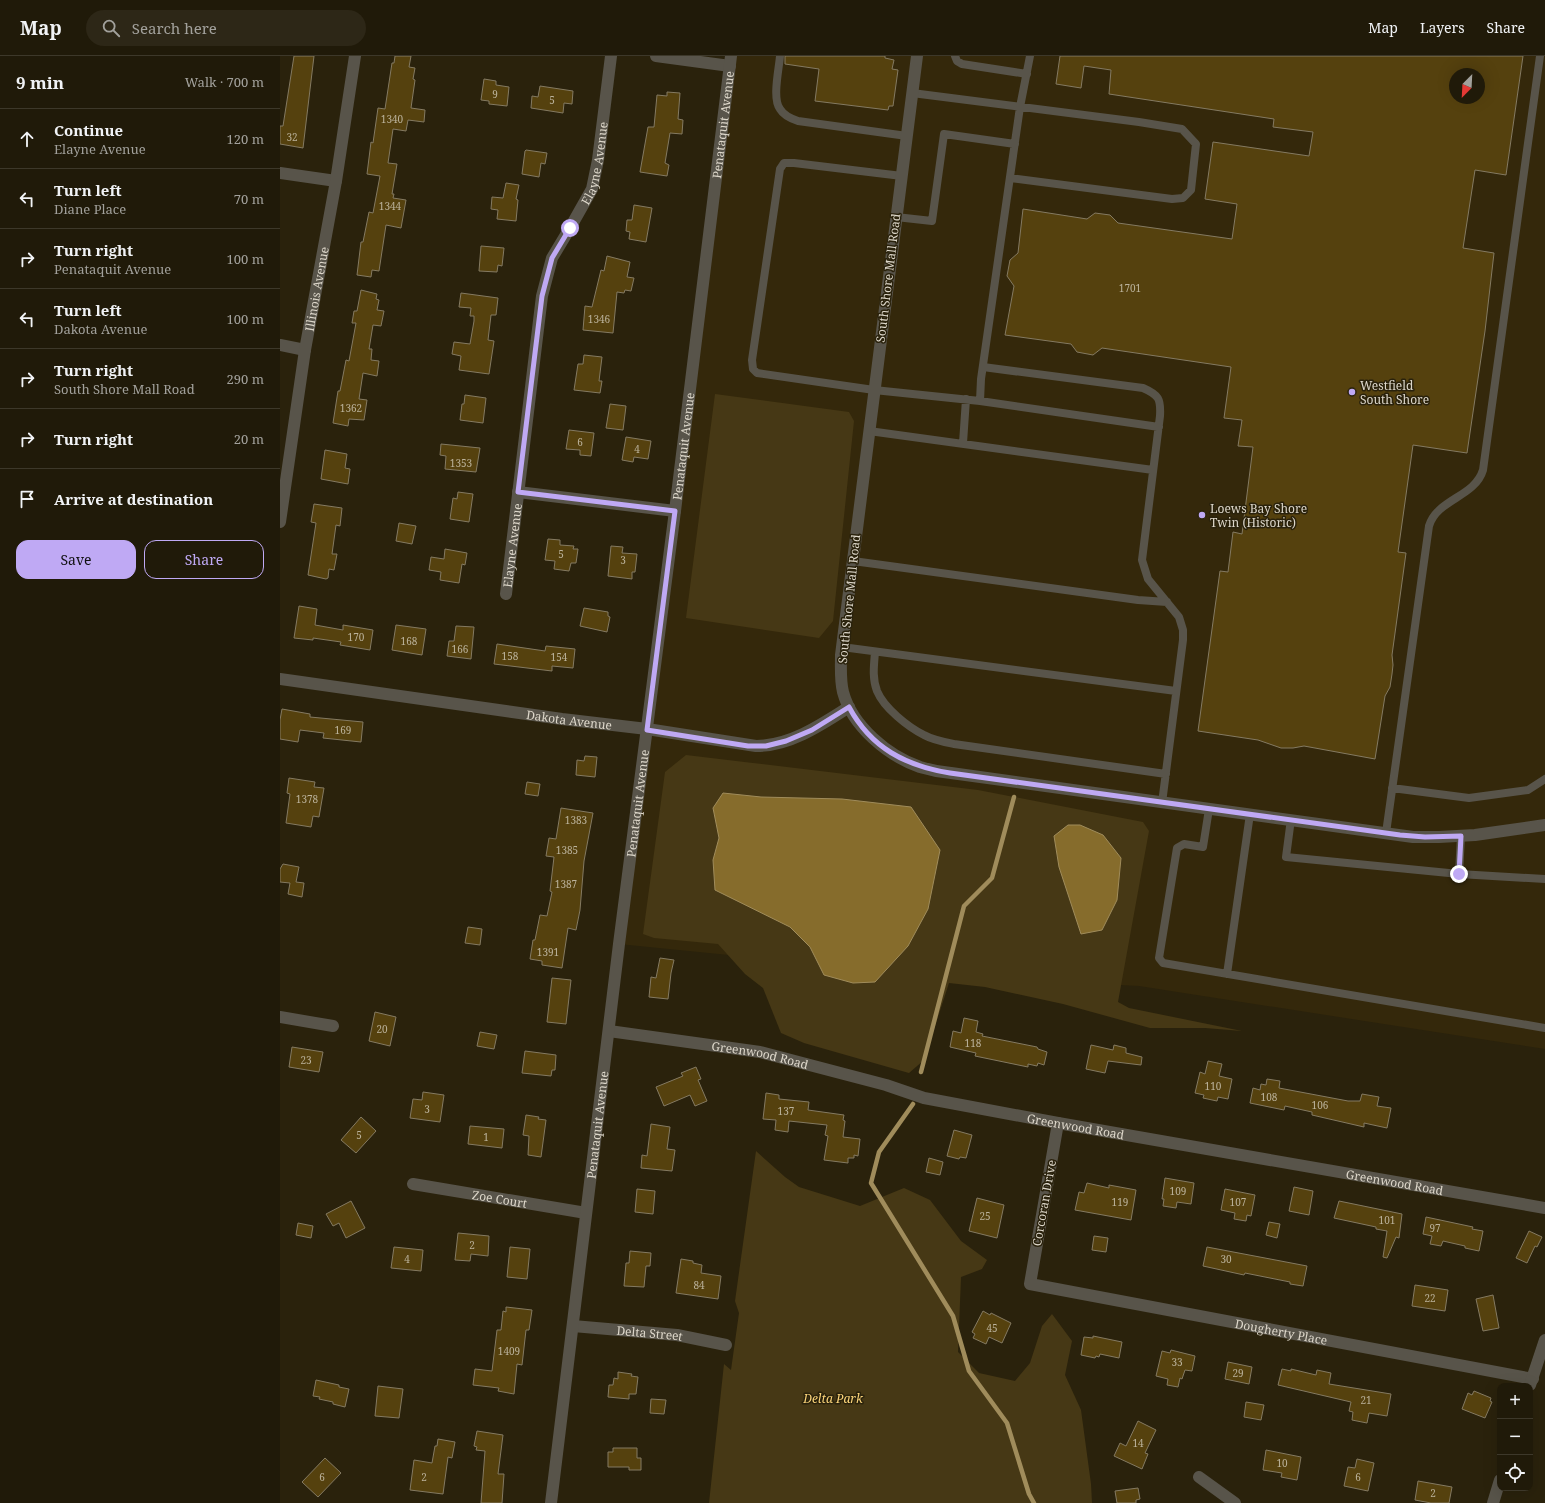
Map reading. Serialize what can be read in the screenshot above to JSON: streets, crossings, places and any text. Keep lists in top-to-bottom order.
{
  "streets": {
    "street": [
      "Penataquit Avenue",
      "Elayne Avenue",
      "South Shore Mall Road",
      "Illinois Avenue",
      "Dakota Avenue",
      "Greenwood Road",
      "Zoe Court",
      "Corcoran Drive",
      "Dougherty Place",
      "Delta Street"
    ]
  },
  "crossings": [
    ["Penataquit Avenue", "Dakota Avenue"],
    ["Penataquit Avenue", "Greenwood Road"],
    ["Penataquit Avenue", "Zoe Court"],
    ["Penataquit Avenue", "Delta Street"],
    ["South Shore Mall Road", "Dakota Avenue"],
    ["Greenwood Road", "Corcoran Drive"],
    ["Corcoran Drive", "Dougherty Place"]
  ],
  "parks": ["Delta Park"],
  "places": ["Westfield South Shore", "Loews Bay Shore Twin (Historic)"],
  "house_numbers": [
    "9",
    "5",
    "1340",
    "32",
    "1344",
    "1701",
    "1346",
    "1362",
    "6",
    "4",
    "1353",
    "5",
    "3",
    "170",
    "168",
    "166",
    "158",
    "154",
    "169",
    "1378",
    "1383",
    "1385",
    "1387",
    "1391",
    "20",
    "118",
    "23",
    "110",
    "108",
    "106",
    "3",
    "137",
    "5",
    "1",
    "109",
    "119",
    "107",
    "25",
    "101",
    "97",
    "2",
    "4",
    "30",
    "84",
    "22",
    "45",
    "1409",
    "33",
    "29",
    "21",
    "14",
    "10",
    "6",
    "2",
    "6",
    "2"
  ],
  "north": "bottom left",
  "page": {
    "header": "Map",
    "search": "Search here",
    "nav": ["Map", "Layers", "Share"],
    "heading": ["9 min", "Walk · 700 m"],
    "list": [
      ["Continue", "Elayne Avenue", "120 m"],
      ["Turn left", "Diane Place", "70 m"],
      ["Turn right", "Penataquit Avenue", "100 m"],
      ["Turn left", "Dakota Avenue", "100 m"],
      ["Turn right", "South Shore Mall Road", "290 m"],
      ["Turn right", "20 m"],
      "Arrive at destination"
    ],
    "buttons": ["Save", "Share"],
    "map_buttons": ["+", "−"]
  }
}
